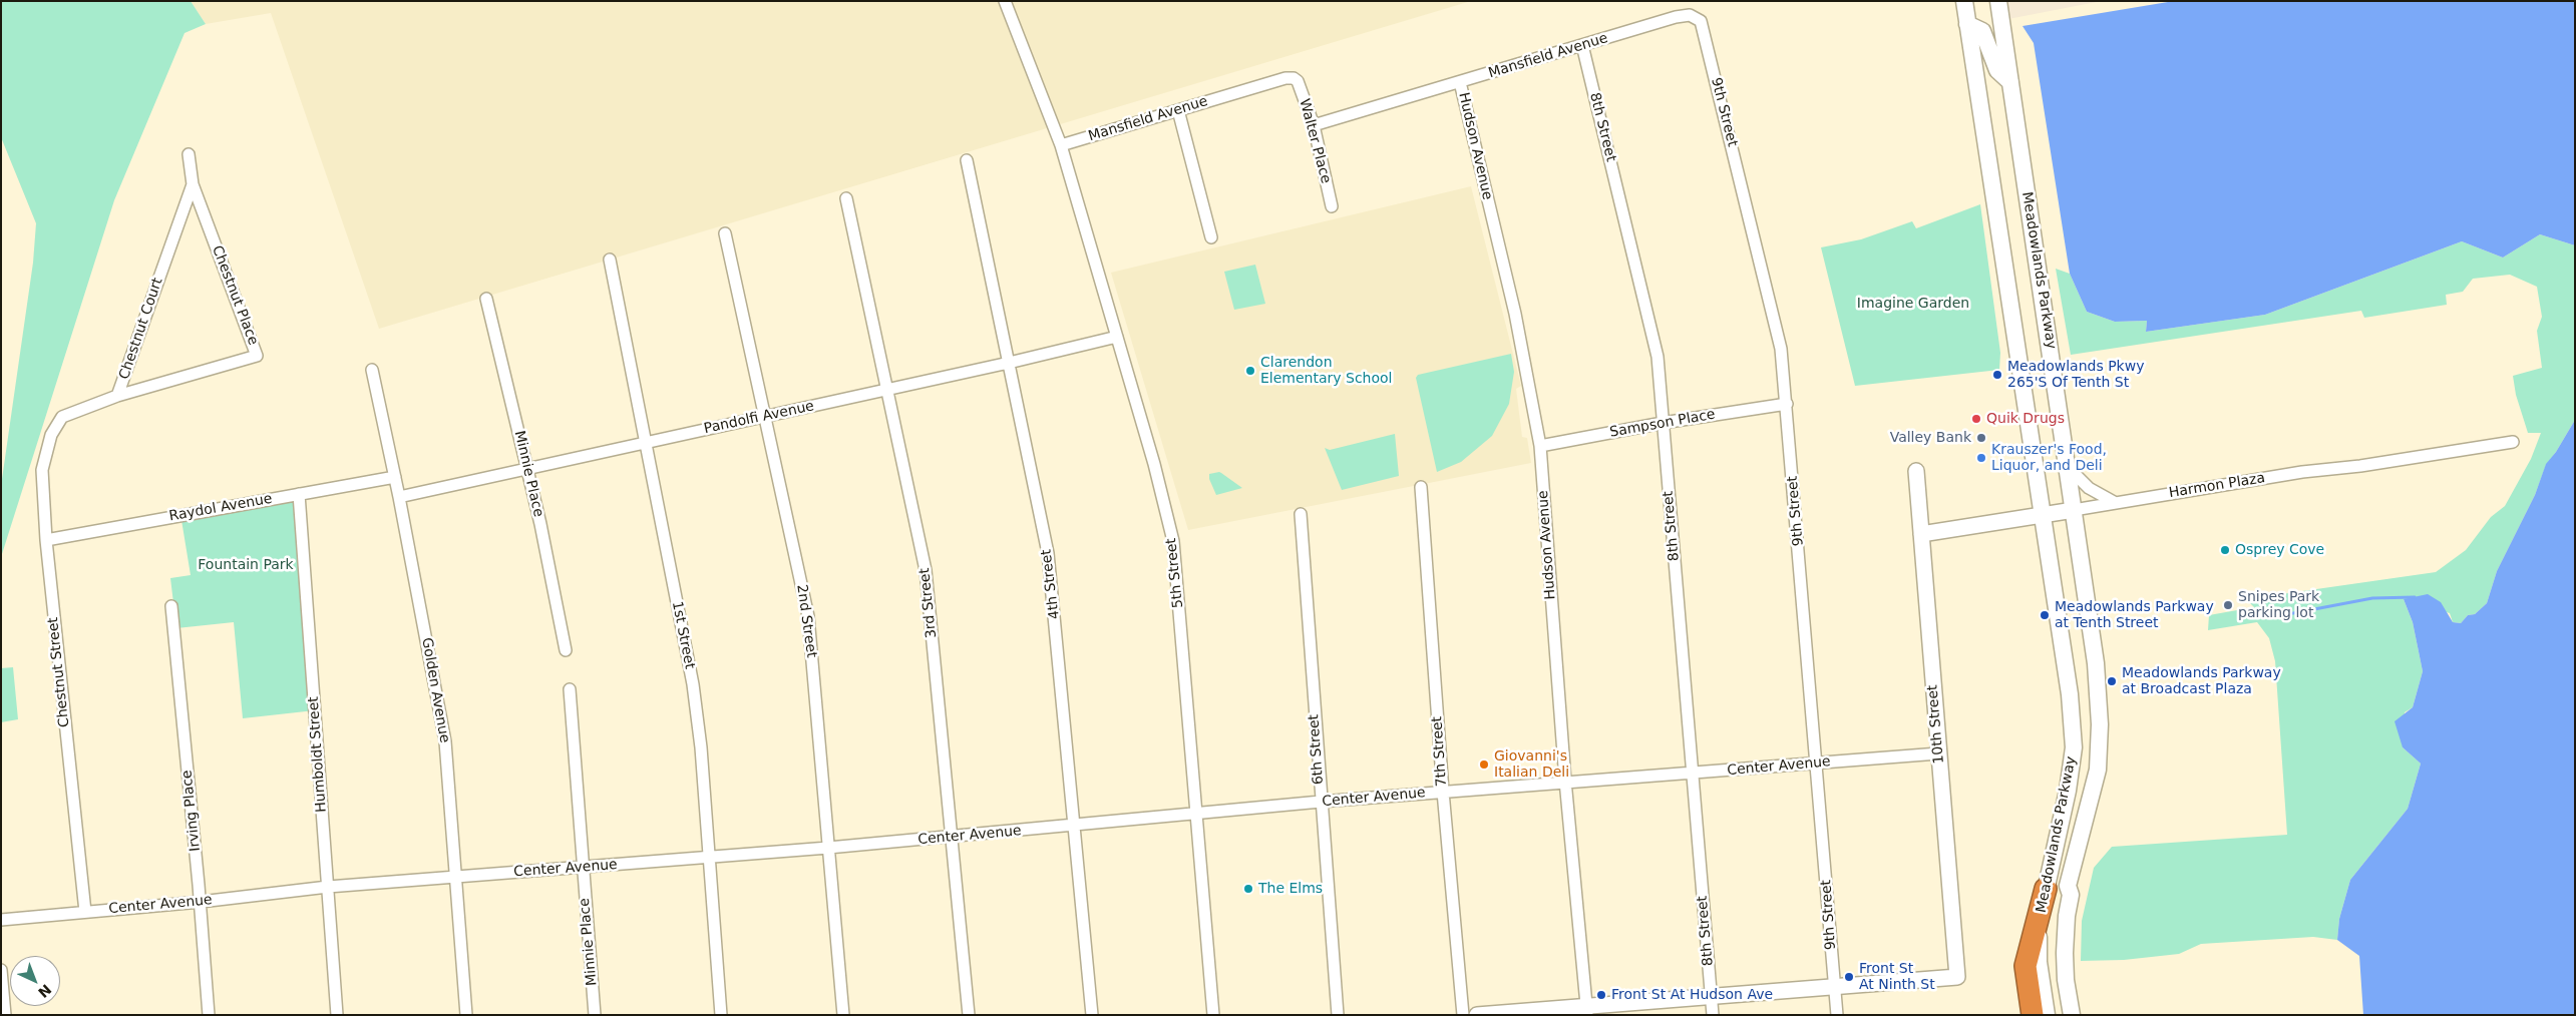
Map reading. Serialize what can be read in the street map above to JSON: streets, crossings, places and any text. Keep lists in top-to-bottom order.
{
  "streets": {
    "main road": ["Meadowlands Parkway"],
    "street": [
      "Mansfield Avenue",
      "9th Street",
      "8th Street",
      "Walter Place",
      "Hudson Avenue",
      "Chestnut Place",
      "Chestnut Court",
      "Pandolfi Avenue",
      "Sampson Place",
      "Minnie Place",
      "Harmon Plaza",
      "Raydol Avenue",
      "5th Street",
      "4th Street",
      "3rd Street",
      "2nd Street",
      "1st Street",
      "Chestnut Street",
      "Golden Avenue",
      "10th Street",
      "6th Street",
      "7th Street",
      "Humboldt Street",
      "Center Avenue",
      "Irving Place"
    ]
  },
  "crossings": [
    ["Mansfield Avenue", "9th Street"],
    ["Mansfield Avenue", "8th Street"],
    ["Mansfield Avenue", "Walter Place"],
    ["Mansfield Avenue", "Hudson Avenue"],
    ["Mansfield Avenue", "5th Street"],
    ["9th Street", "Sampson Place"],
    ["9th Street", "10th Street"],
    ["9th Street", "Center Avenue"],
    ["8th Street", "Sampson Place"],
    ["8th Street", "Center Avenue"],
    ["Hudson Avenue", "Sampson Place"],
    ["Hudson Avenue", "Center Avenue"],
    ["Meadowlands Parkway", "Harmon Plaza"],
    ["Chestnut Place", "Chestnut Court"],
    ["Chestnut Court", "Chestnut Street"],
    ["Pandolfi Avenue", "Minnie Place"],
    ["Pandolfi Avenue", "5th Street"],
    ["Pandolfi Avenue", "4th Street"],
    ["Pandolfi Avenue", "3rd Street"],
    ["Pandolfi Avenue", "2nd Street"],
    ["Pandolfi Avenue", "1st Street"],
    ["Pandolfi Avenue", "Golden Avenue"],
    ["Minnie Place", "Center Avenue"],
    ["Harmon Plaza", "10th Street"],
    ["Raydol Avenue", "Chestnut Street"],
    ["Raydol Avenue", "Golden Avenue"],
    ["Raydol Avenue", "Humboldt Street"],
    ["5th Street", "Center Avenue"],
    ["4th Street", "Center Avenue"],
    ["3rd Street", "Center Avenue"],
    ["2nd Street", "Center Avenue"],
    ["1st Street", "Center Avenue"],
    ["Chestnut Street", "Center Avenue"],
    ["Golden Avenue", "Center Avenue"],
    ["10th Street", "Center Avenue"],
    ["6th Street", "Center Avenue"],
    ["7th Street", "Center Avenue"],
    ["Humboldt Street", "Center Avenue"],
    ["Center Avenue", "Irving Place"]
  ],
  "parks": ["Imagine Garden", "Fountain Park"],
  "places": [
    "Clarendon Elementary School",
    "Meadowlands Pkwy 265'S Of Tenth St",
    "Quik Drugs",
    "Valley Bank",
    "Krauszer's Food, Liquor, and Deli",
    "Osprey Cove",
    "Snipes Park parking lot",
    "Meadowlands Parkway at Tenth Street",
    "Meadowlands Parkway at Broadcast Plaza",
    "Giovanni's Italian Deli",
    "The Elms",
    "Front St At Ninth St",
    "Front St At Hudson Ave"
  ],
  "north": "bottom right"
}
